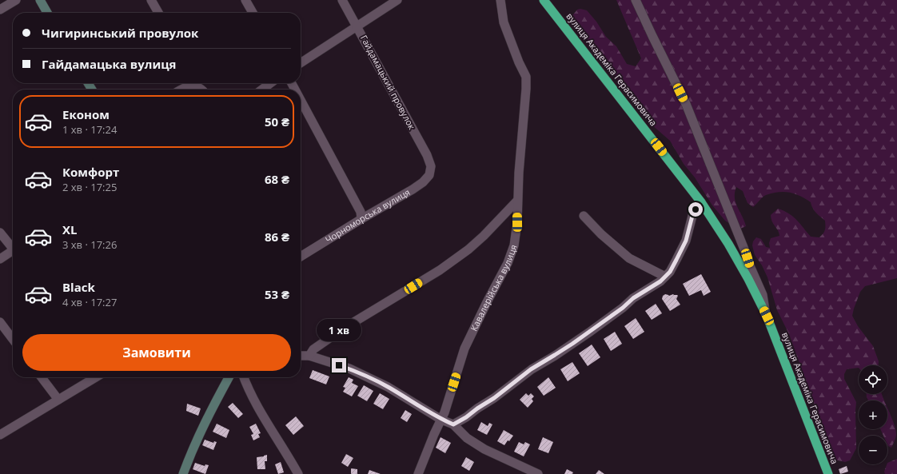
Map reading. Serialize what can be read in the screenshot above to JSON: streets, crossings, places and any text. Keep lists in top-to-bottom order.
{
  "streets": {
    "highway": ["вулиця Академіка Герасимовича"],
    "street": ["Гайдамацький провулок", "Чорноморська вулиця", "Кавалерійська вулиця"]
  },
  "crossings": [
    ["Гайдамацький провулок", "Чорноморська вулиця"]
  ],
  "page": {
    "banner": ["Чигиринський провулок", "Гайдамацька вулиця"],
    "list": [
      {
        "name": "Економ",
        "note": "1 хв · 17:24",
        "value": "50 ₴"
      },
      {
        "name": "Комфорт",
        "note": "2 хв · 17:25",
        "value": "68 ₴"
      },
      {
        "name": "XL",
        "note": "3 хв · 17:26",
        "value": "86 ₴"
      },
      {
        "name": "Black",
        "note": "4 хв · 17:27",
        "value": "53 ₴"
      }
    ],
    "bubble": "1 хв",
    "buttons": "Замовити",
    "map_buttons": ["+", "−"]
  }
}
